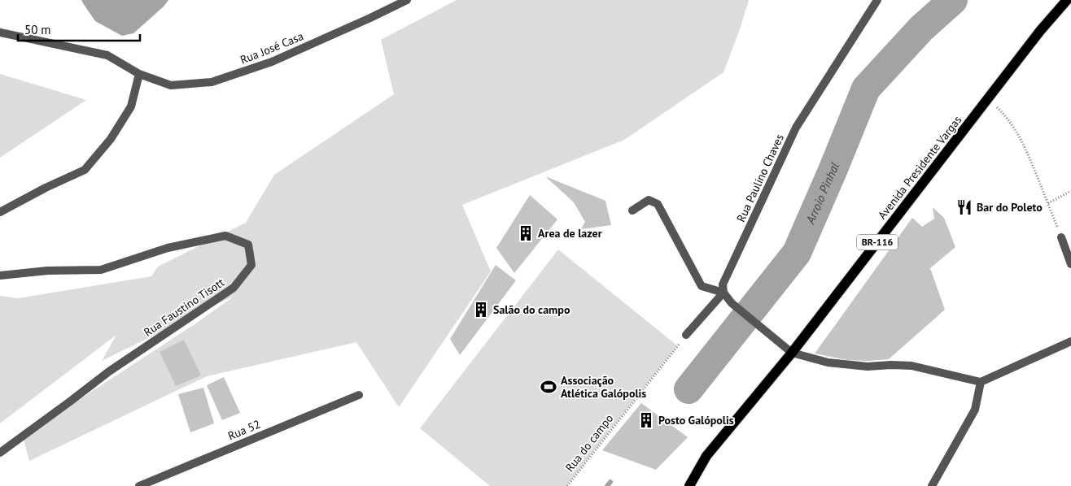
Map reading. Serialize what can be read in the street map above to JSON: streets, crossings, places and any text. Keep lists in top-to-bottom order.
{
  "streets": {
    "main road": ["Avenida Presidente Vargas", "BR-116"],
    "street": [
      "Rua José Casa",
      "Rua Paulino Chaves",
      "Rua Faustino Tisott",
      "Rua 52"
    ],
    "path": ["Rua do campo"]
  },
  "water": ["Arroio Pinhal"],
  "places": {
    "restaurant": ["Bar do Poleto"],
    "building": ["Area de lazer", "Salão do campo", "Posto Galópolis"],
    "sports": ["Associação Atlética Galópolis"]
  },
  "scale_bar": "50 m"
}
